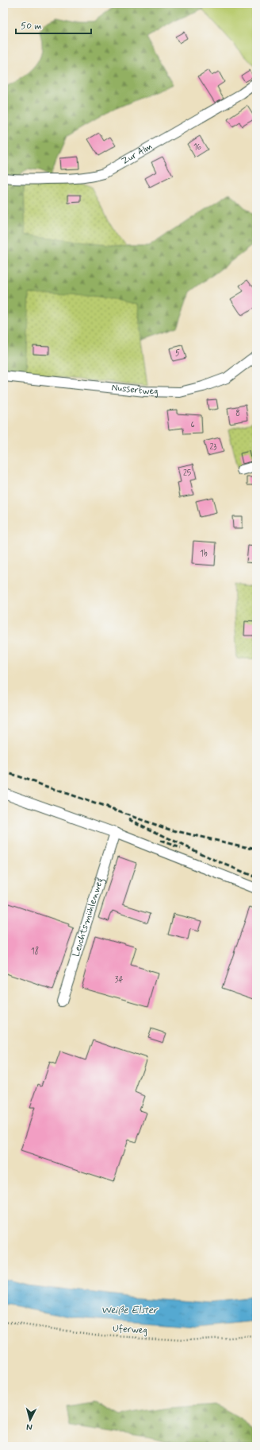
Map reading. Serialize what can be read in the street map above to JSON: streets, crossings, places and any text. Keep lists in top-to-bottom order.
{
  "streets": {
    "street": ["Zur Alm", "Nussertweg", "Leuchtsmühlenweg"],
    "path": ["Uferweg"]
  },
  "water": ["Weiße Elster"],
  "house_numbers": [
    "16",
    "5",
    "8",
    "6",
    "23",
    "25",
    "1b",
    "18",
    "34"
  ],
  "scale_bar": "50 m",
  "north": "bottom"
}
